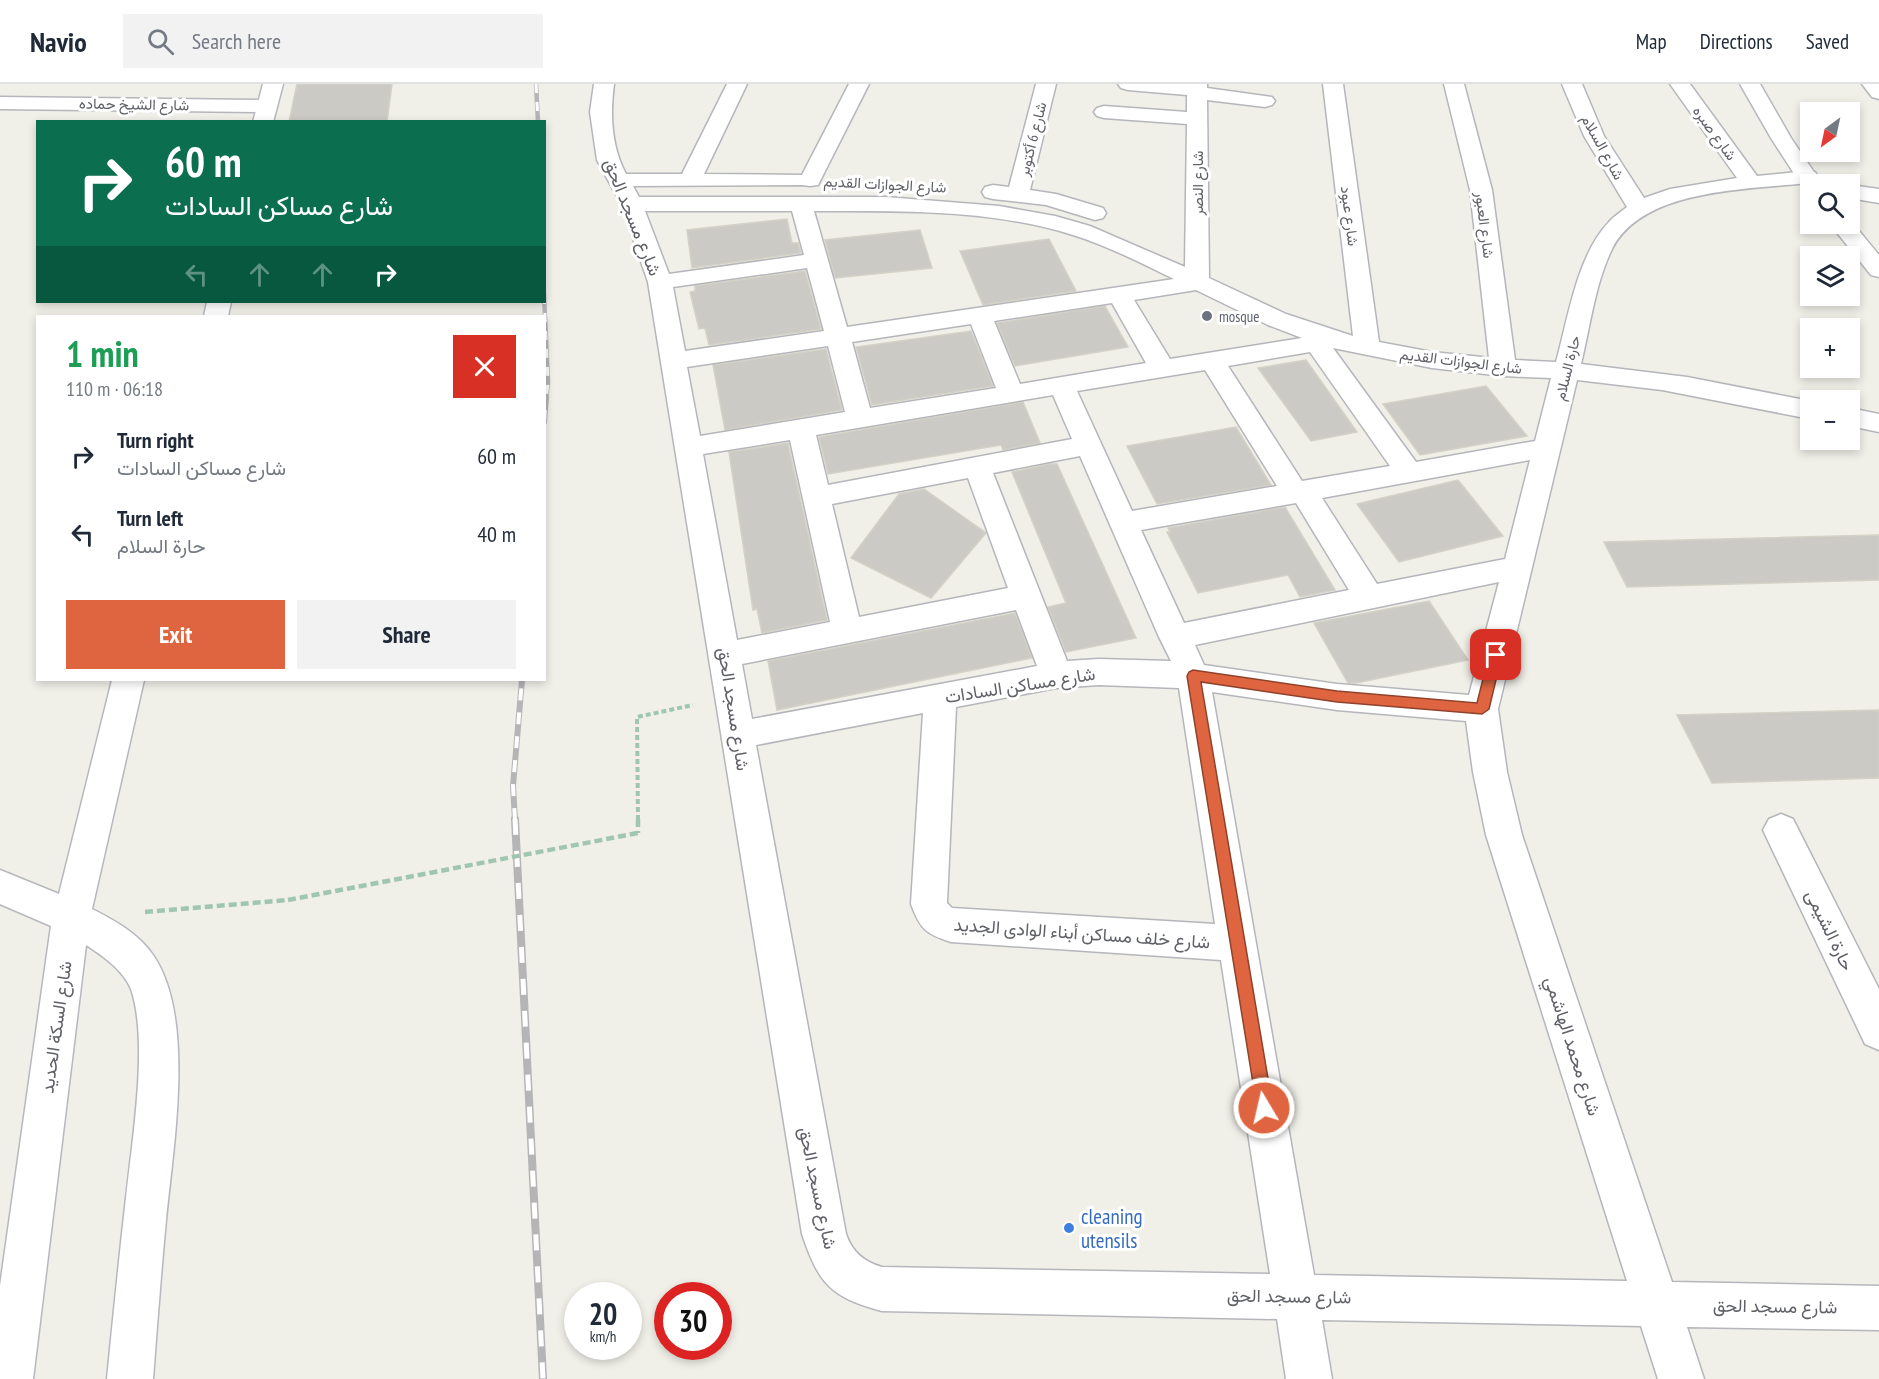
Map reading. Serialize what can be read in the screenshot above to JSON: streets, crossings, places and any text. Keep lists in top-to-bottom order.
{
  "streets": {
    "street": [
      "شارع الشيخ حماده",
      "شارع صبره",
      "شارع 6 أكتوبر",
      "شارع السلام",
      "شارع النصر",
      "شارع الجوازات القديم",
      "شارع عبود",
      "شارع مسجد الحق",
      "شارع العبور",
      "حارة السلام",
      "شارع مساكن السادات",
      "حارة الشيمى",
      "شارع خلف مساكن أبناء الوادى الجديد",
      "شارع السكة الحديد",
      "شارع محمد الهاشمي"
    ]
  },
  "crossings": [
    ["شارع صبره", "حارة السلام"],
    ["شارع 6 أكتوبر", "شارع الجوازات القديم"],
    ["شارع السلام", "حارة السلام"],
    ["شارع النصر", "شارع الجوازات القديم"],
    ["شارع الجوازات القديم", "شارع عبود"],
    ["شارع الجوازات القديم", "شارع مسجد الحق"],
    ["شارع الجوازات القديم", "شارع العبور"],
    ["شارع الجوازات القديم", "حارة السلام"],
    ["شارع مسجد الحق", "شارع مساكن السادات"],
    ["شارع مسجد الحق", "شارع محمد الهاشمي"],
    ["حارة السلام", "شارع مساكن السادات"],
    ["حارة السلام", "شارع محمد الهاشمي"],
    ["شارع مساكن السادات", "شارع خلف مساكن أبناء الوادى الجديد"],
    ["شارع مساكن السادات", "شارع محمد الهاشمي"]
  ],
  "places": ["mosque", "cleaning utensils"],
  "north": "bottom left",
  "page": {
    "header": "Navio",
    "search": "Search here",
    "nav": ["Map", "Directions", "Saved"],
    "map_buttons": ["+", "−"],
    "turn": ["60 m", "شارع مساكن السادات"],
    "heading": ["1 min", "110 m · 06:18"],
    "list": [
      {
        "name": "Turn right",
        "note": "شارع مساكن السادات",
        "value": "60 m"
      },
      {
        "name": "Turn left",
        "note": "حارة السلام",
        "value": "40 m"
      }
    ],
    "buttons": ["Exit", "Share"],
    "speed": "20 km/h",
    "limit": "30"
  }
}
